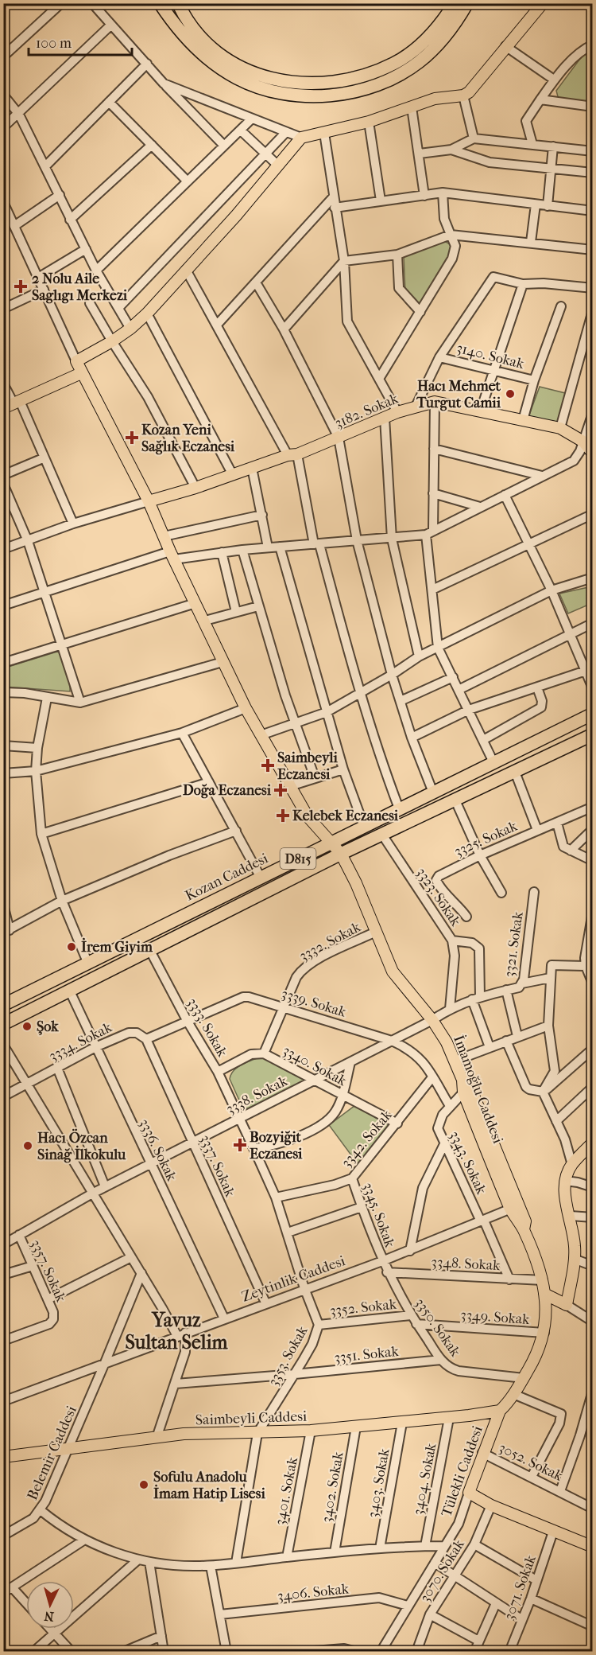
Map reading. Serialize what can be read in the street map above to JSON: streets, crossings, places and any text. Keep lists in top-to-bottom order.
{
  "streets": {
    "highway": ["D815", "Kozan Caddesi"],
    "main road": [
      "3182. Sokak",
      "İmamoğlu Caddesi",
      "Saimbeyli Caddesi",
      "Tülekli Caddesi"
    ],
    "street": [
      "3140. Sokak",
      "3325. Sokak",
      "3323. Sokak",
      "3332. Sokak",
      "3321. Sokak",
      "3339. Sokak",
      "3333. Sokak",
      "3334. Sokak",
      "3340. Sokak",
      "3338. Sokak",
      "3342. Sokak",
      "3336. Sokak",
      "3343. Sokak",
      "3337. Sokak",
      "3345. Sokak",
      "3348. Sokak",
      "3357. Sokak",
      "Zeytinlik Caddesi",
      "3352. Sokak",
      "3349. Sokak",
      "3350. Sokak",
      "3351. Sokak",
      "3353. Sokak",
      "Belemir Caddesi",
      "3052. Sokak",
      "3404. Sokak",
      "3403. Sokak",
      "3402. Sokak",
      "3401. Sokak",
      "3070. Sokak",
      "3071. Sokak",
      "3406. Sokak"
    ]
  },
  "crossings": [
    ["3182. Sokak", "İmamoğlu Caddesi"],
    ["D815", "3323. Sokak"],
    ["D815", "3333. Sokak"],
    ["D815", "İmamoğlu Caddesi"],
    ["D815", "3336. Sokak"],
    ["Kozan Caddesi", "İmamoğlu Caddesi"],
    ["3323. Sokak", "3338. Sokak"],
    ["3332. Sokak", "3339. Sokak"],
    ["3332. Sokak", "3340. Sokak"],
    ["3332. Sokak", "İmamoğlu Caddesi"],
    ["3321. Sokak", "3338. Sokak"],
    ["3339. Sokak", "3333. Sokak"],
    ["3339. Sokak", "3334. Sokak"],
    ["3339. Sokak", "3340. Sokak"],
    ["3339. Sokak", "3338. Sokak"],
    ["3339. Sokak", "3342. Sokak"],
    ["3339. Sokak", "3343. Sokak"],
    ["3339. Sokak", "3337. Sokak"],
    ["3333. Sokak", "3340. Sokak"],
    ["3333. Sokak", "3338. Sokak"],
    ["3333. Sokak", "3342. Sokak"],
    ["3333. Sokak", "3353. Sokak"],
    ["3334. Sokak", "3336. Sokak"],
    ["3334. Sokak", "3337. Sokak"],
    ["3340. Sokak", "3338. Sokak"],
    ["3340. Sokak", "3342. Sokak"],
    ["İmamoğlu Caddesi", "3338. Sokak"],
    ["İmamoğlu Caddesi", "3343. Sokak"],
    ["İmamoğlu Caddesi", "3348. Sokak"],
    ["İmamoğlu Caddesi", "Zeytinlik Caddesi"],
    ["İmamoğlu Caddesi", "Tülekli Caddesi"],
    ["3338. Sokak", "3342. Sokak"],
    ["3338. Sokak", "3336. Sokak"],
    ["3338. Sokak", "3337. Sokak"],
    ["3338. Sokak", "3357. Sokak"],
    ["3342. Sokak", "3345. Sokak"],
    ["3342. Sokak", "3353. Sokak"],
    ["3336. Sokak", "Zeytinlik Caddesi"],
    ["3343. Sokak", "3348. Sokak"],
    ["3343. Sokak", "Zeytinlik Caddesi"],
    ["3337. Sokak", "Zeytinlik Caddesi"],
    ["3345. Sokak", "Zeytinlik Caddesi"],
    ["3345. Sokak", "3350. Sokak"],
    ["3348. Sokak", "3350. Sokak"],
    ["Zeytinlik Caddesi", "3350. Sokak"],
    ["Zeytinlik Caddesi", "3353. Sokak"],
    ["Zeytinlik Caddesi", "Belemir Caddesi"],
    ["3352. Sokak", "3350. Sokak"],
    ["3352. Sokak", "3353. Sokak"],
    ["3349. Sokak", "3350. Sokak"],
    ["3349. Sokak", "Tülekli Caddesi"],
    ["3350. Sokak", "3351. Sokak"],
    ["3350. Sokak", "Tülekli Caddesi"],
    ["3351. Sokak", "3353. Sokak"],
    ["3353. Sokak", "Saimbeyli Caddesi"],
    ["Saimbeyli Caddesi", "Belemir Caddesi"],
    ["Saimbeyli Caddesi", "Tülekli Caddesi"],
    ["Saimbeyli Caddesi", "3404. Sokak"],
    ["Saimbeyli Caddesi", "3403. Sokak"],
    ["Saimbeyli Caddesi", "3402. Sokak"],
    ["Saimbeyli Caddesi", "3401. Sokak"],
    ["3052. Sokak", "Tülekli Caddesi"],
    ["Tülekli Caddesi", "3406. Sokak"]
  ],
  "districts": ["Yavuz Sultan Selim"],
  "places": {
    "health": [
      "2 Nolu Aile Saglıgı Merkezi",
      "Kozan Yeni Sağlık Eczanesi",
      "Saimbeyli Eczanesi",
      "Doğa Eczanesi",
      "Kelebek Eczanesi",
      "Bozyiğit Eczanesi"
    ],
    "other": [
      "Hacı Mehmet Turgut Camii",
      "İrem Giyim",
      "Şok",
      "Hacı Özcan Sinağ İlkokulu",
      "Sofulu Anadolu İmam Hatip Lisesi"
    ]
  },
  "scale_bar": "100 m",
  "north": "bottom"
}
